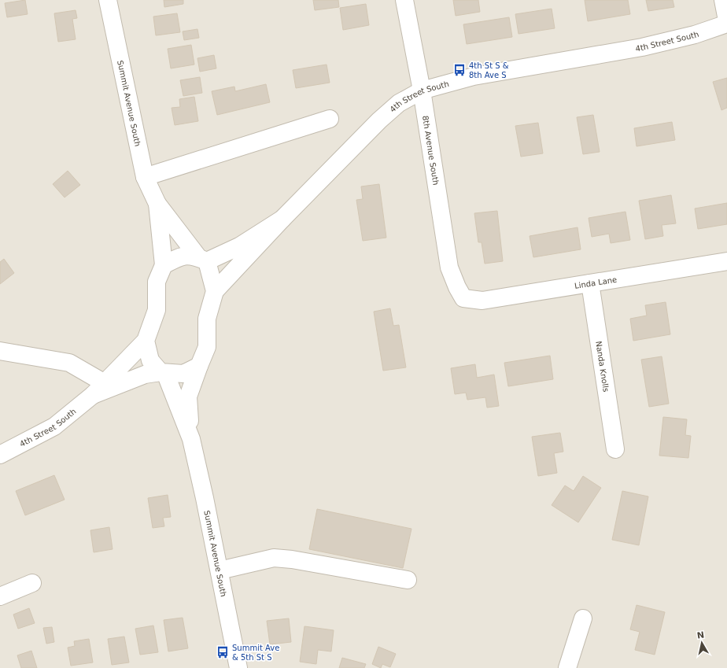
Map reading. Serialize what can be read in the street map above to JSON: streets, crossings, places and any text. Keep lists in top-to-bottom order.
{
  "streets": {
    "street": [
      "4th Street South",
      "Summit Avenue South",
      "8th Avenue South",
      "Linda Lane",
      "Nanda Knolls"
    ]
  },
  "crossings": [
    ["4th Street South", "Summit Avenue South"],
    ["4th Street South", "8th Avenue South"],
    ["8th Avenue South", "Linda Lane"],
    ["Linda Lane", "Nanda Knolls"]
  ],
  "places": {
    "bus stop": ["4th St S & 8th Ave S", "Summit Ave & 5th St S"]
  },
  "north": "top"
}
